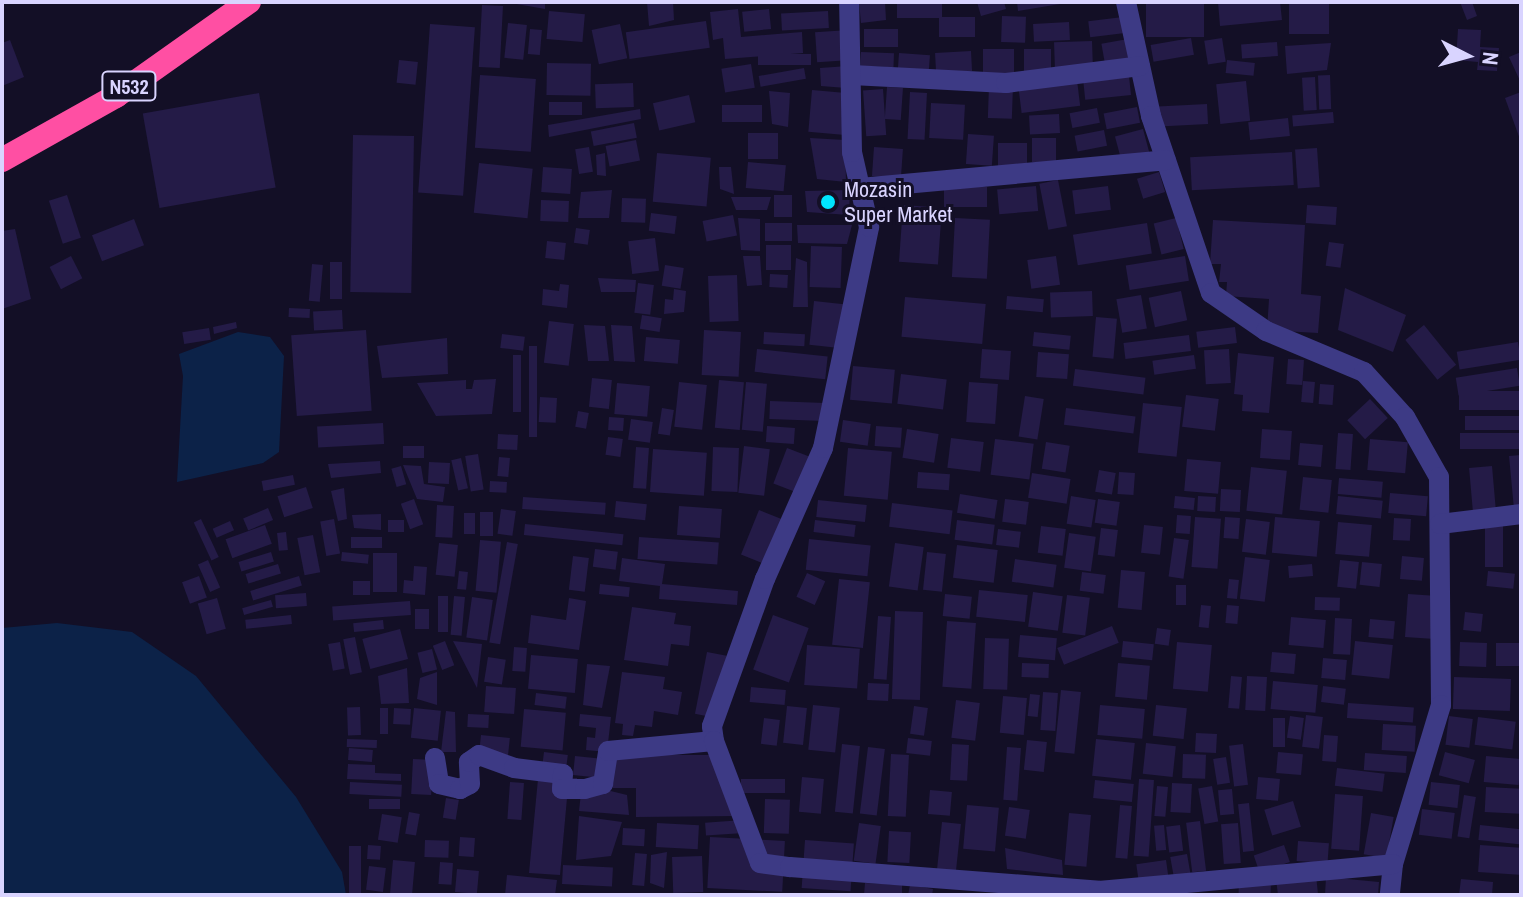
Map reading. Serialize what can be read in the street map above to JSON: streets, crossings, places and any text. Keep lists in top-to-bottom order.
{
  "streets": {
    "highway": ["N532"]
  },
  "places": ["Mozasin Super Market"],
  "north": "right"
}
